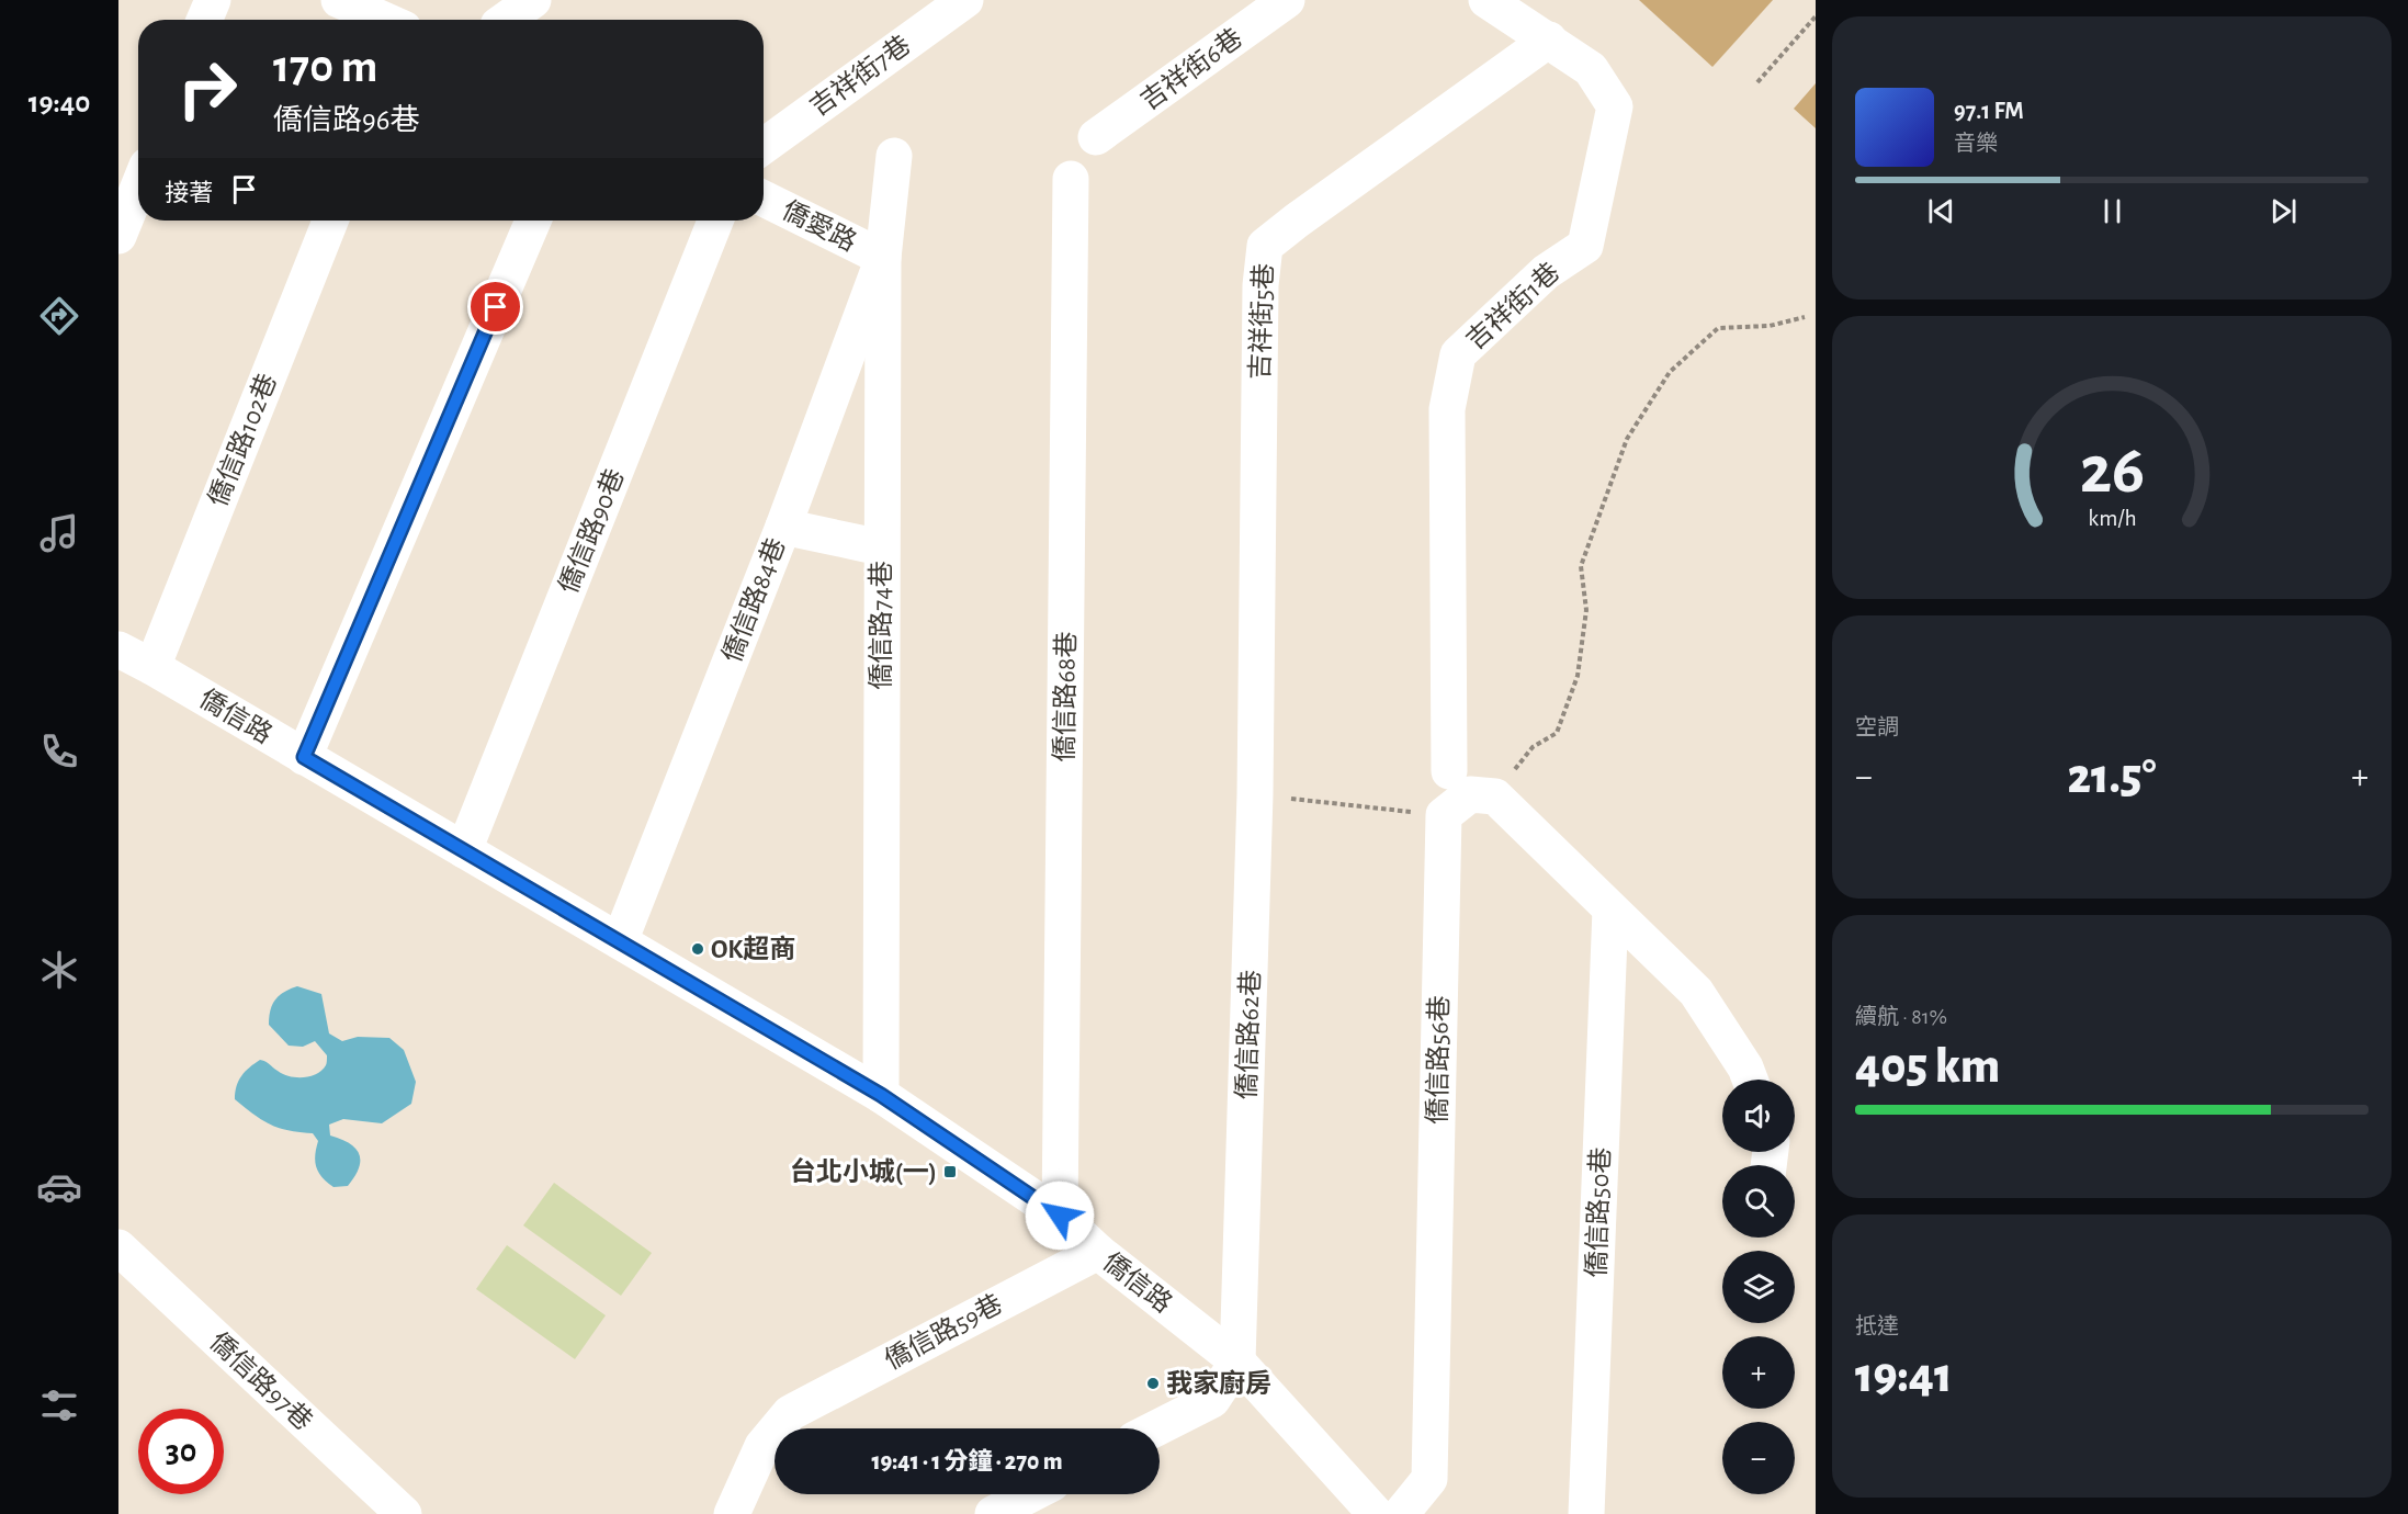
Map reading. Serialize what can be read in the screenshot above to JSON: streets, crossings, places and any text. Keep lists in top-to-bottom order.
{
  "streets": {
    "street": [
      "吉祥街6巷",
      "吉祥街7巷",
      "僑愛路",
      "吉祥街1巷",
      "吉祥街5巷",
      "僑信路102巷",
      "僑信路90巷",
      "僑信路84巷",
      "僑信路74巷",
      "僑信路68巷",
      "僑信路",
      "僑信路62巷",
      "僑信路56巷",
      "僑信路50巷",
      "僑信路59巷",
      "僑信路97巷"
    ]
  },
  "crossings": [
    ["僑愛路", "僑信路84巷"],
    ["僑愛路", "僑信路74巷"],
    ["吉祥街1巷", "吉祥街5巷"],
    ["吉祥街5巷", "僑信路62巷"],
    ["僑信路102巷", "僑信路"],
    ["僑信路90巷", "僑信路"],
    ["僑信路84巷", "僑信路74巷"],
    ["僑信路84巷", "僑信路"],
    ["僑信路74巷", "僑信路"],
    ["僑信路68巷", "僑信路"],
    ["僑信路", "僑信路62巷"],
    ["僑信路", "僑信路59巷"]
  ],
  "places": {
    "other": ["OK超商", "我家廚房"],
    "transit": ["台北小城(一)"]
  },
  "page": {
    "tabs": "19:40",
    "turn": ["170 m", "僑信路96巷"],
    "song": ["97.1 FM", "音樂"],
    "then": "接著",
    "tile": [
      "空調",
      ["續航 · 81%", "405 km"],
      ["抵達", "19:41"]
    ],
    "heat": ["−", "21.5°", "+"],
    "map_buttons": ["+", "−"],
    "limit": "30",
    "trip": "19:41 · 1 分鐘 · 270 m",
    "gauge": ["26", "km/h"]
  }
}
